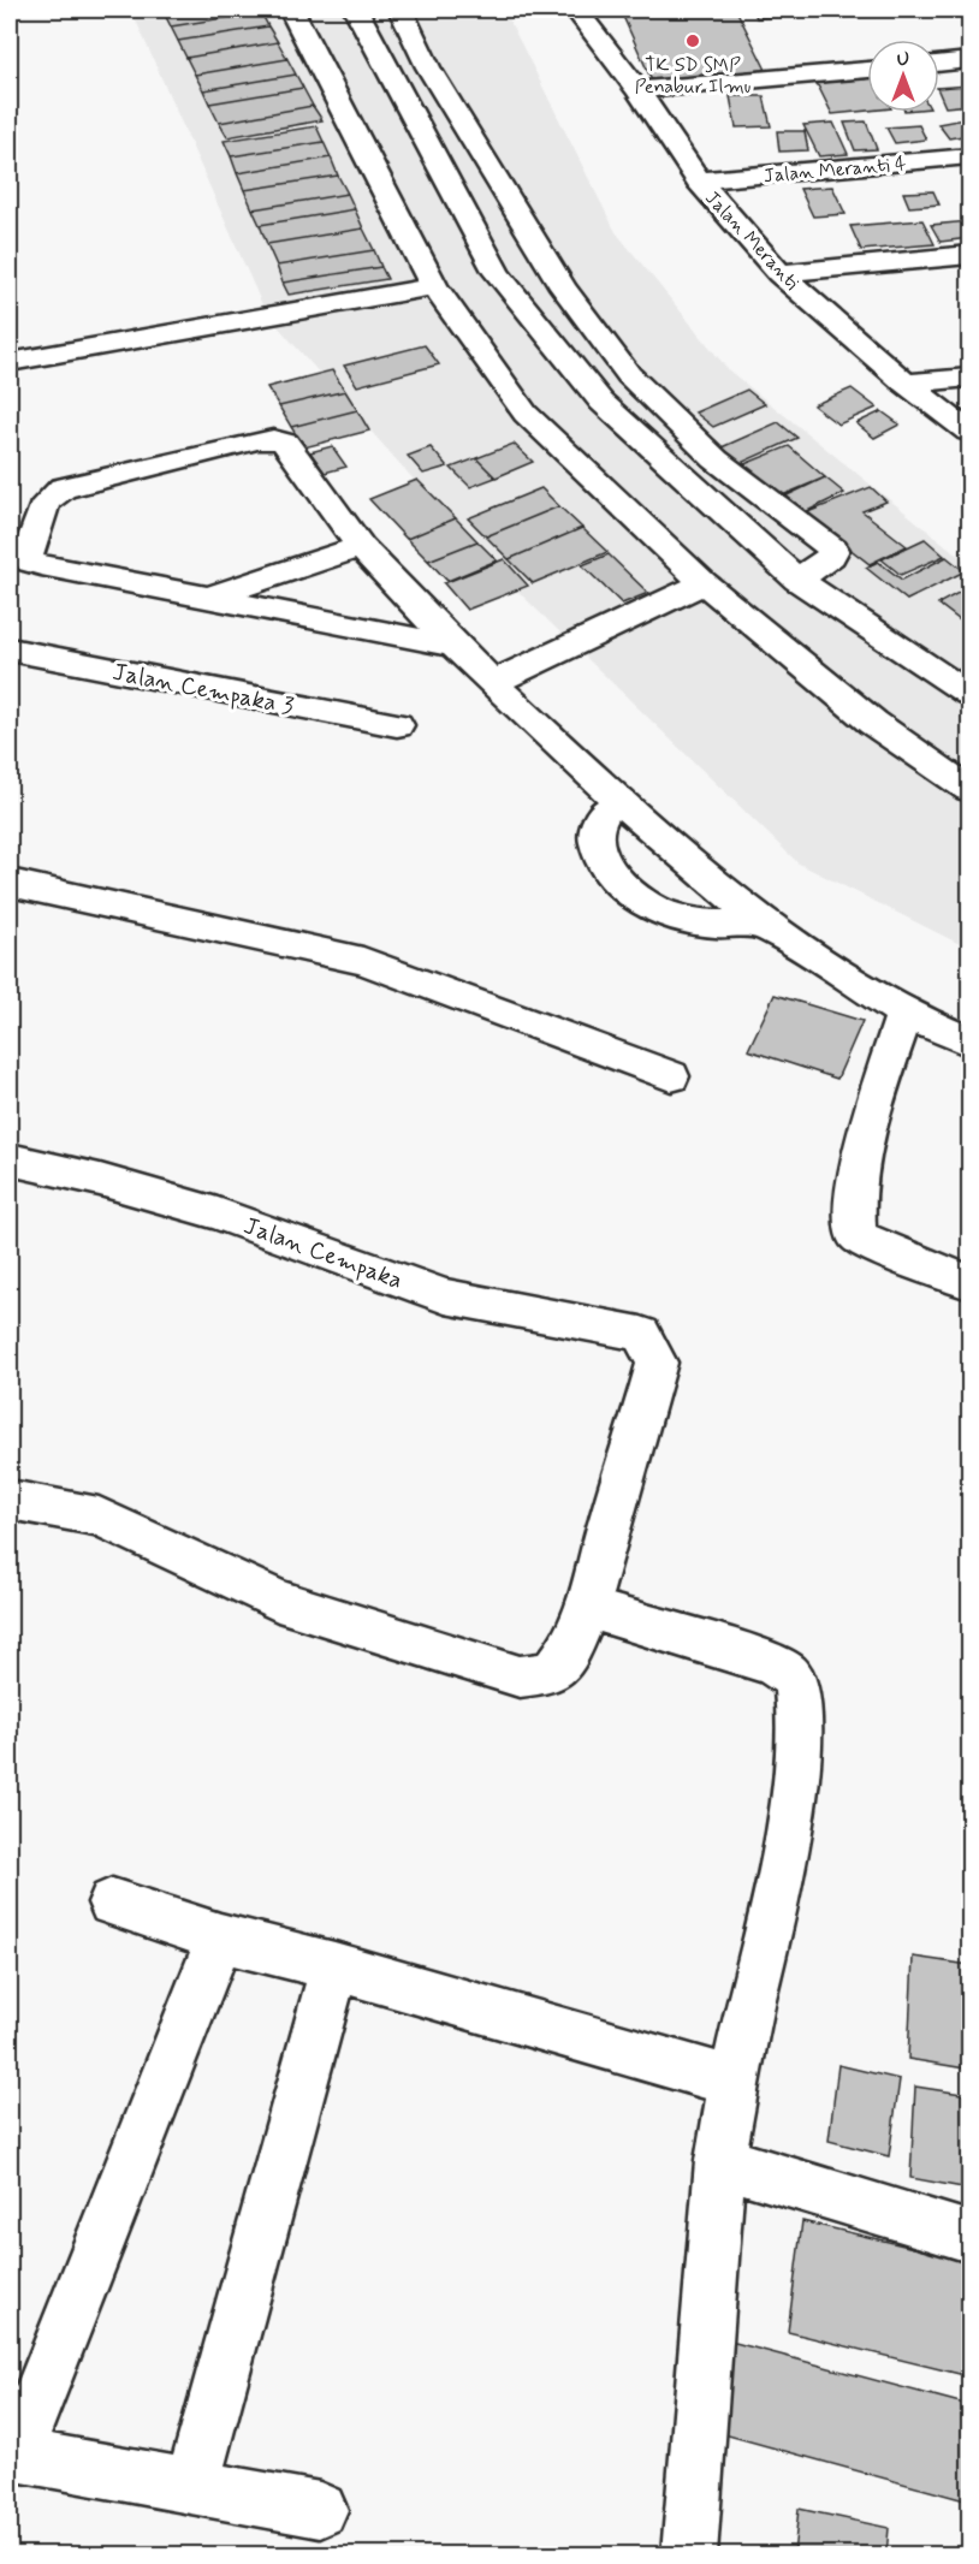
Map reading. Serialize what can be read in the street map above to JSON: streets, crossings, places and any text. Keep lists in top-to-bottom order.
{
  "streets": {
    "street": [
      "Jalan Meranti 4",
      "Jalan Meranti",
      "Jalan Cempaka 3",
      "Jalan Cempaka"
    ]
  },
  "crossings": [
    ["Jalan Meranti 4", "Jalan Meranti"]
  ],
  "places": ["TK SD SMP Penabur Ilmu"],
  "north": "top"
}
